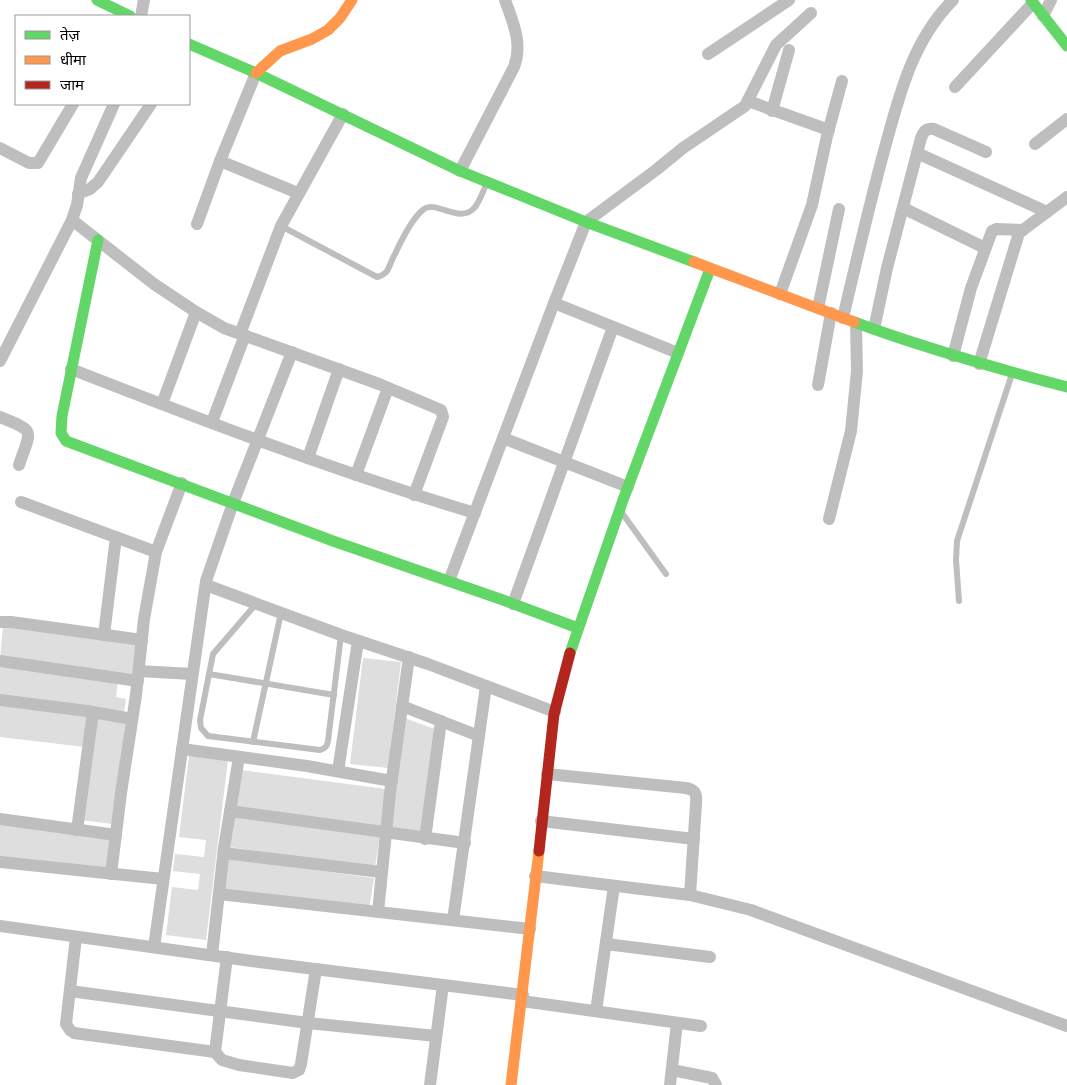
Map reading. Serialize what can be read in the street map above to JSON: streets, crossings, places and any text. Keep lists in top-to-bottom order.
{
  "legend": ["तेज़", "धीमा", "जाम"]
}
